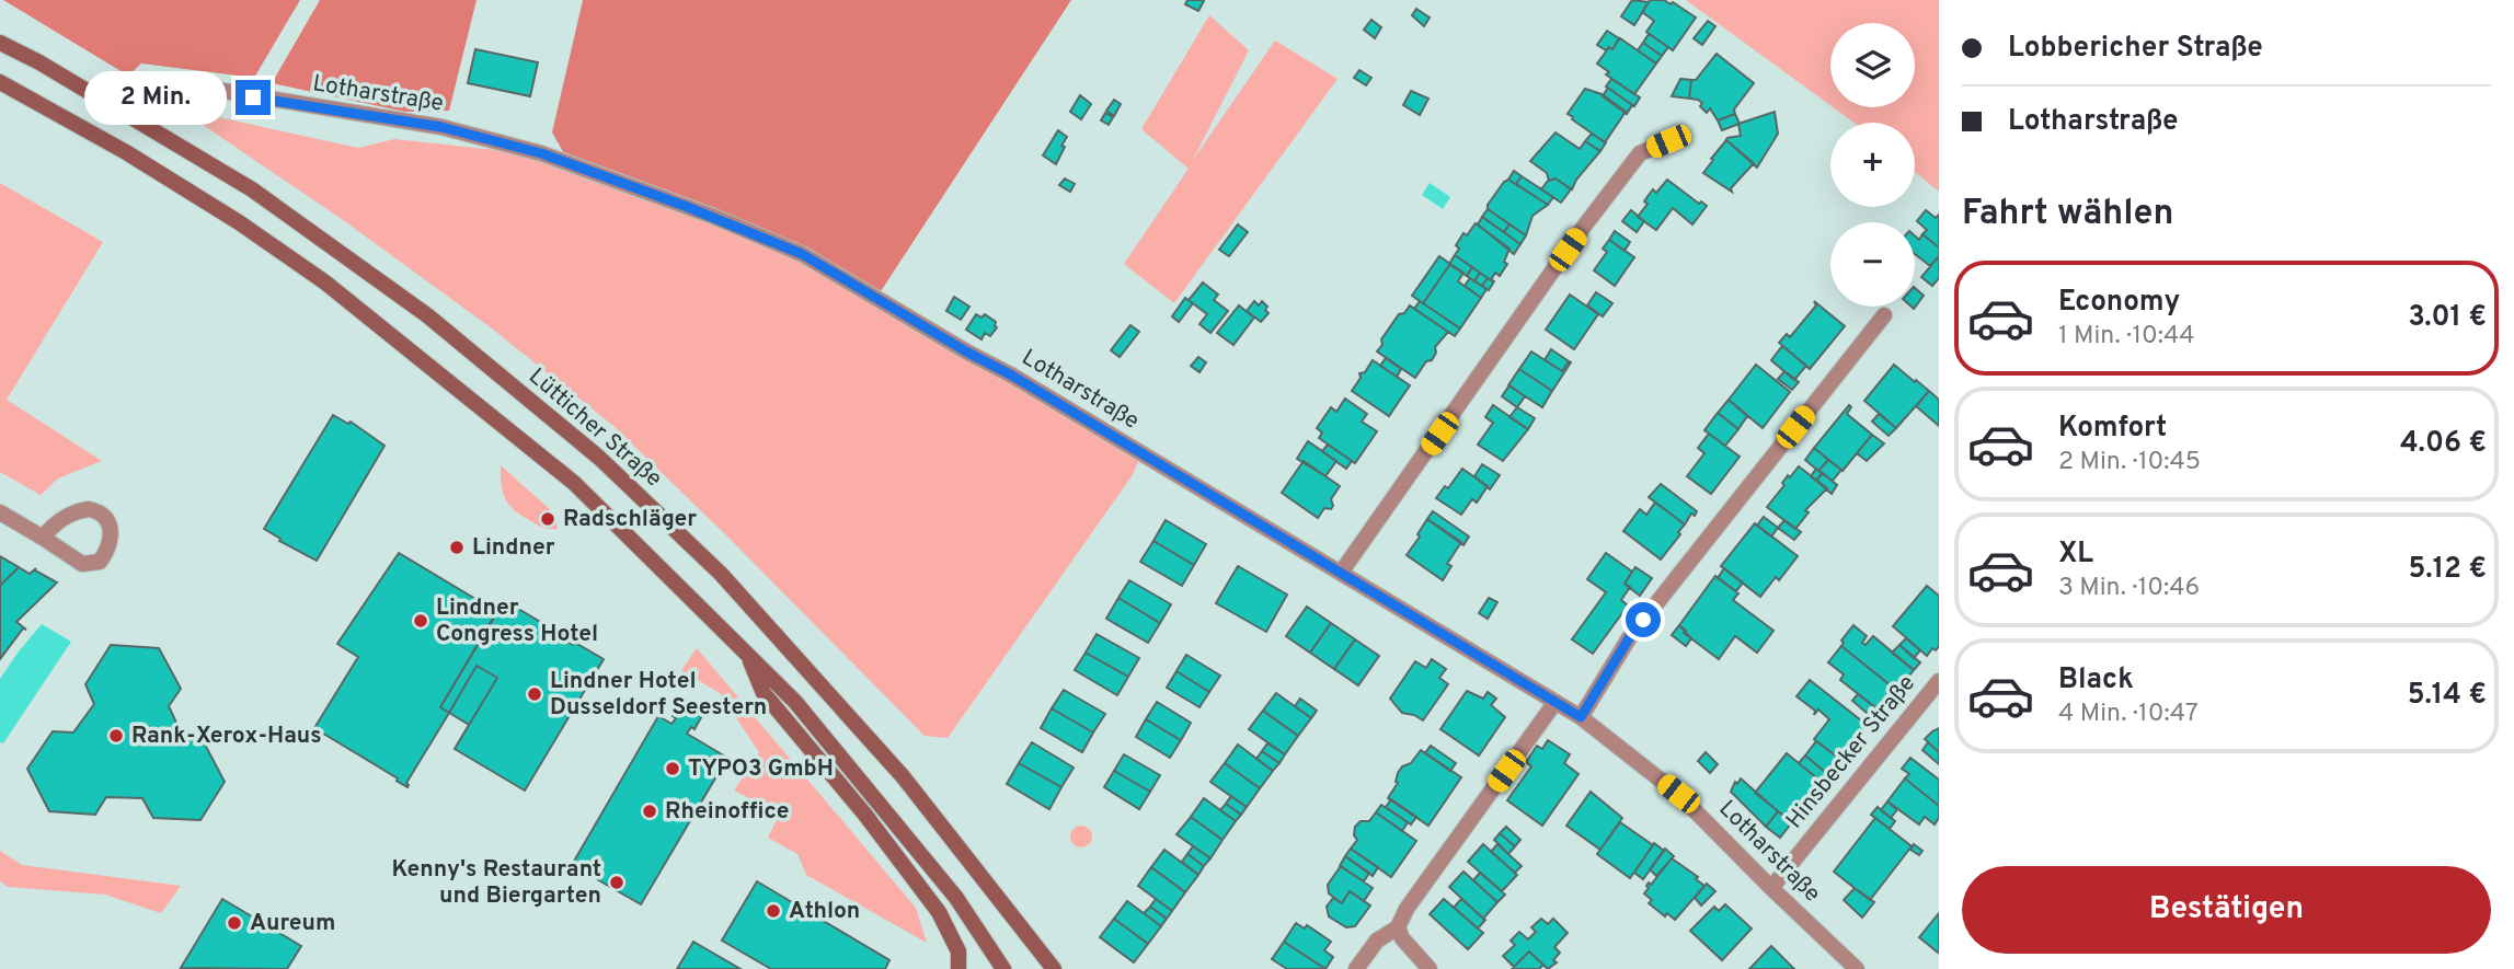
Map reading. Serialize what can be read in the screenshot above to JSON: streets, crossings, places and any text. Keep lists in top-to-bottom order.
{
  "streets": {
    "main road": ["Lütticher Straße"],
    "street": ["Lotharstraße", "Hinsbecker Straße"]
  },
  "crossings": [
    ["Lotharstraße", "Hinsbecker Straße"]
  ],
  "places": [
    "Radschläger",
    "Lindner",
    "Lindner Congress Hotel",
    "Lindner Hotel Dusseldorf Seestern",
    "Rank-Xerox-Haus",
    "TYPO3 GmbH",
    "Rheinoffice",
    "Kenny's Restaurant und Biergarten",
    "Athlon",
    "Aureum"
  ],
  "page": {
    "banner": ["Lobbericher Straße", "Lotharstraße"],
    "map_buttons": ["+", "−"],
    "bubble": "2 Min.",
    "heading": "Fahrt wählen",
    "list": [
      {
        "name": "Economy",
        "note": "1 Min. · 10:44",
        "value": "3.01 €"
      },
      {
        "name": "Komfort",
        "note": "2 Min. · 10:45",
        "value": "4.06 €"
      },
      {
        "name": "XL",
        "note": "3 Min. · 10:46",
        "value": "5.12 €"
      },
      {
        "name": "Black",
        "note": "4 Min. · 10:47",
        "value": "5.14 €"
      }
    ],
    "buttons": "Bestätigen"
  }
}
